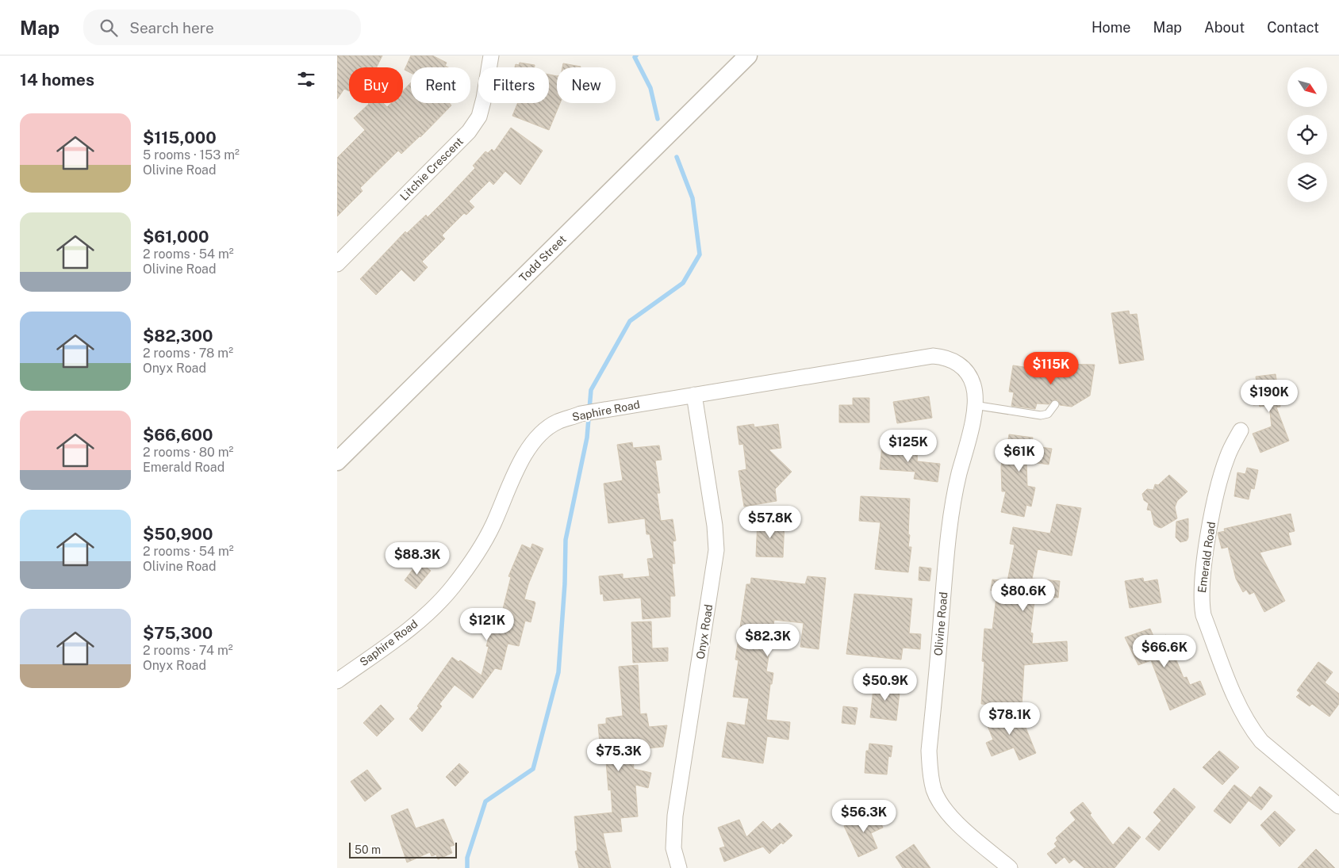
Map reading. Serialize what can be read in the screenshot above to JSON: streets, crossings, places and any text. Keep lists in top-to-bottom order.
{
  "streets": {
    "street": [
      "Litchie Crescent",
      "Todd Street",
      "Saphire Road",
      "Emerald Road",
      "Olivine Road",
      "Onyx Road"
    ]
  },
  "crossings": [
    ["Saphire Road", "Olivine Road"],
    ["Saphire Road", "Onyx Road"]
  ],
  "scale_bar": "50 m",
  "north": "bottom right",
  "page": {
    "header": "Map",
    "search": "Search here",
    "nav": [
      "Home",
      "Map",
      "About",
      "Contact"
    ],
    "heading": "14 homes",
    "chip": [
      "Buy",
      "Rent",
      "Filters",
      "New"
    ],
    "list": [
      {
        "name": "$115,000",
        "note": "5 rooms · 153 m² · Olivine Road"
      },
      {
        "name": "$61,000",
        "note": "2 rooms · 54 m² · Olivine Road"
      },
      {
        "name": "$82,300",
        "note": "2 rooms · 78 m² · Onyx Road"
      },
      {
        "name": "$66,600",
        "note": "2 rooms · 80 m² · Emerald Road"
      },
      {
        "name": "$50,900",
        "note": "2 rooms · 54 m² · Olivine Road"
      },
      {
        "name": "$75,300",
        "note": "2 rooms · 74 m² · Onyx Road"
      }
    ],
    "price": [
      "$115K",
      "$190K",
      "$125K",
      "$61K",
      "$57.8K",
      "$88.3K",
      "$80.6K",
      "$121K",
      "$82.3K",
      "$66.6K",
      "$50.9K",
      "$78.1K",
      "$75.3K",
      "$56.3K"
    ],
    "scale": "50 m"
  }
}
